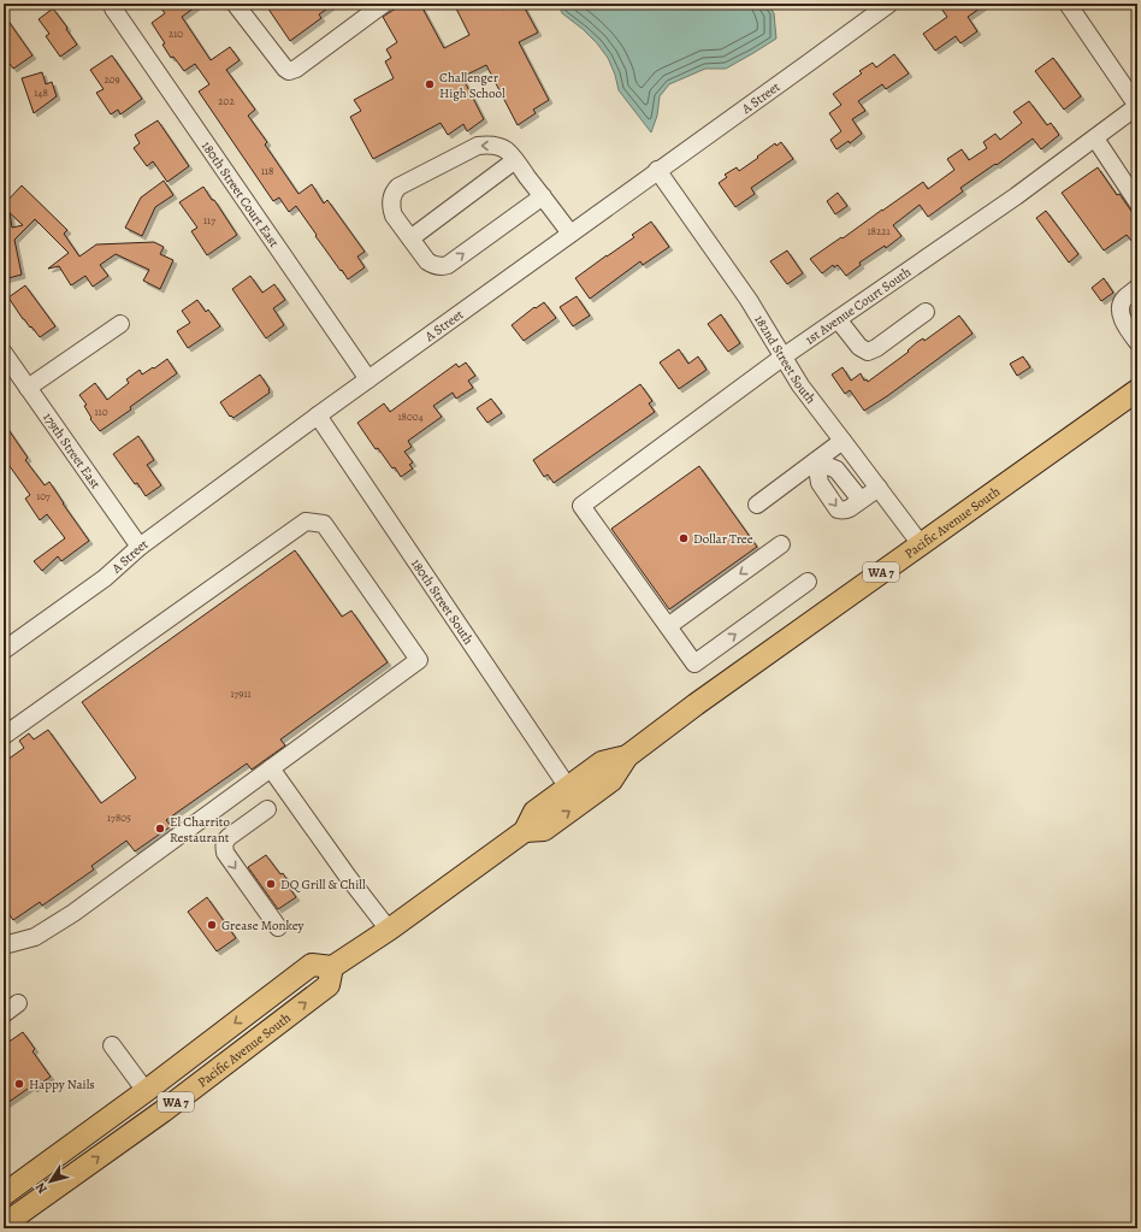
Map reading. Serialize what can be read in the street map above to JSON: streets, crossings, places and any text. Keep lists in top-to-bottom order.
{
  "streets": {
    "main road": ["Pacific Avenue South", "WA 7"],
    "street": [
      "A Street",
      "180th Street Court East",
      "1st Avenue Court South",
      "182nd Street South",
      "179th Street East",
      "180th Street South"
    ]
  },
  "crossings": [
    ["A Street", "180th Street Court East"],
    ["A Street", "182nd Street South"],
    ["A Street", "179th Street East"],
    ["A Street", "180th Street South"],
    ["1st Avenue Court South", "182nd Street South"],
    ["182nd Street South", "Pacific Avenue South"],
    ["Pacific Avenue South", "180th Street South"]
  ],
  "places": [
    "Challenger High School",
    "Dollar Tree",
    "El Charrito Restaurant",
    "DQ Grill & Chill",
    "Grease Monkey",
    "Happy Nails"
  ],
  "house_numbers": [
    "210",
    "209",
    "148",
    "202",
    "118",
    "117",
    "18221",
    "110",
    "18004",
    "107",
    "17911",
    "17805"
  ],
  "north": "bottom left"
}
